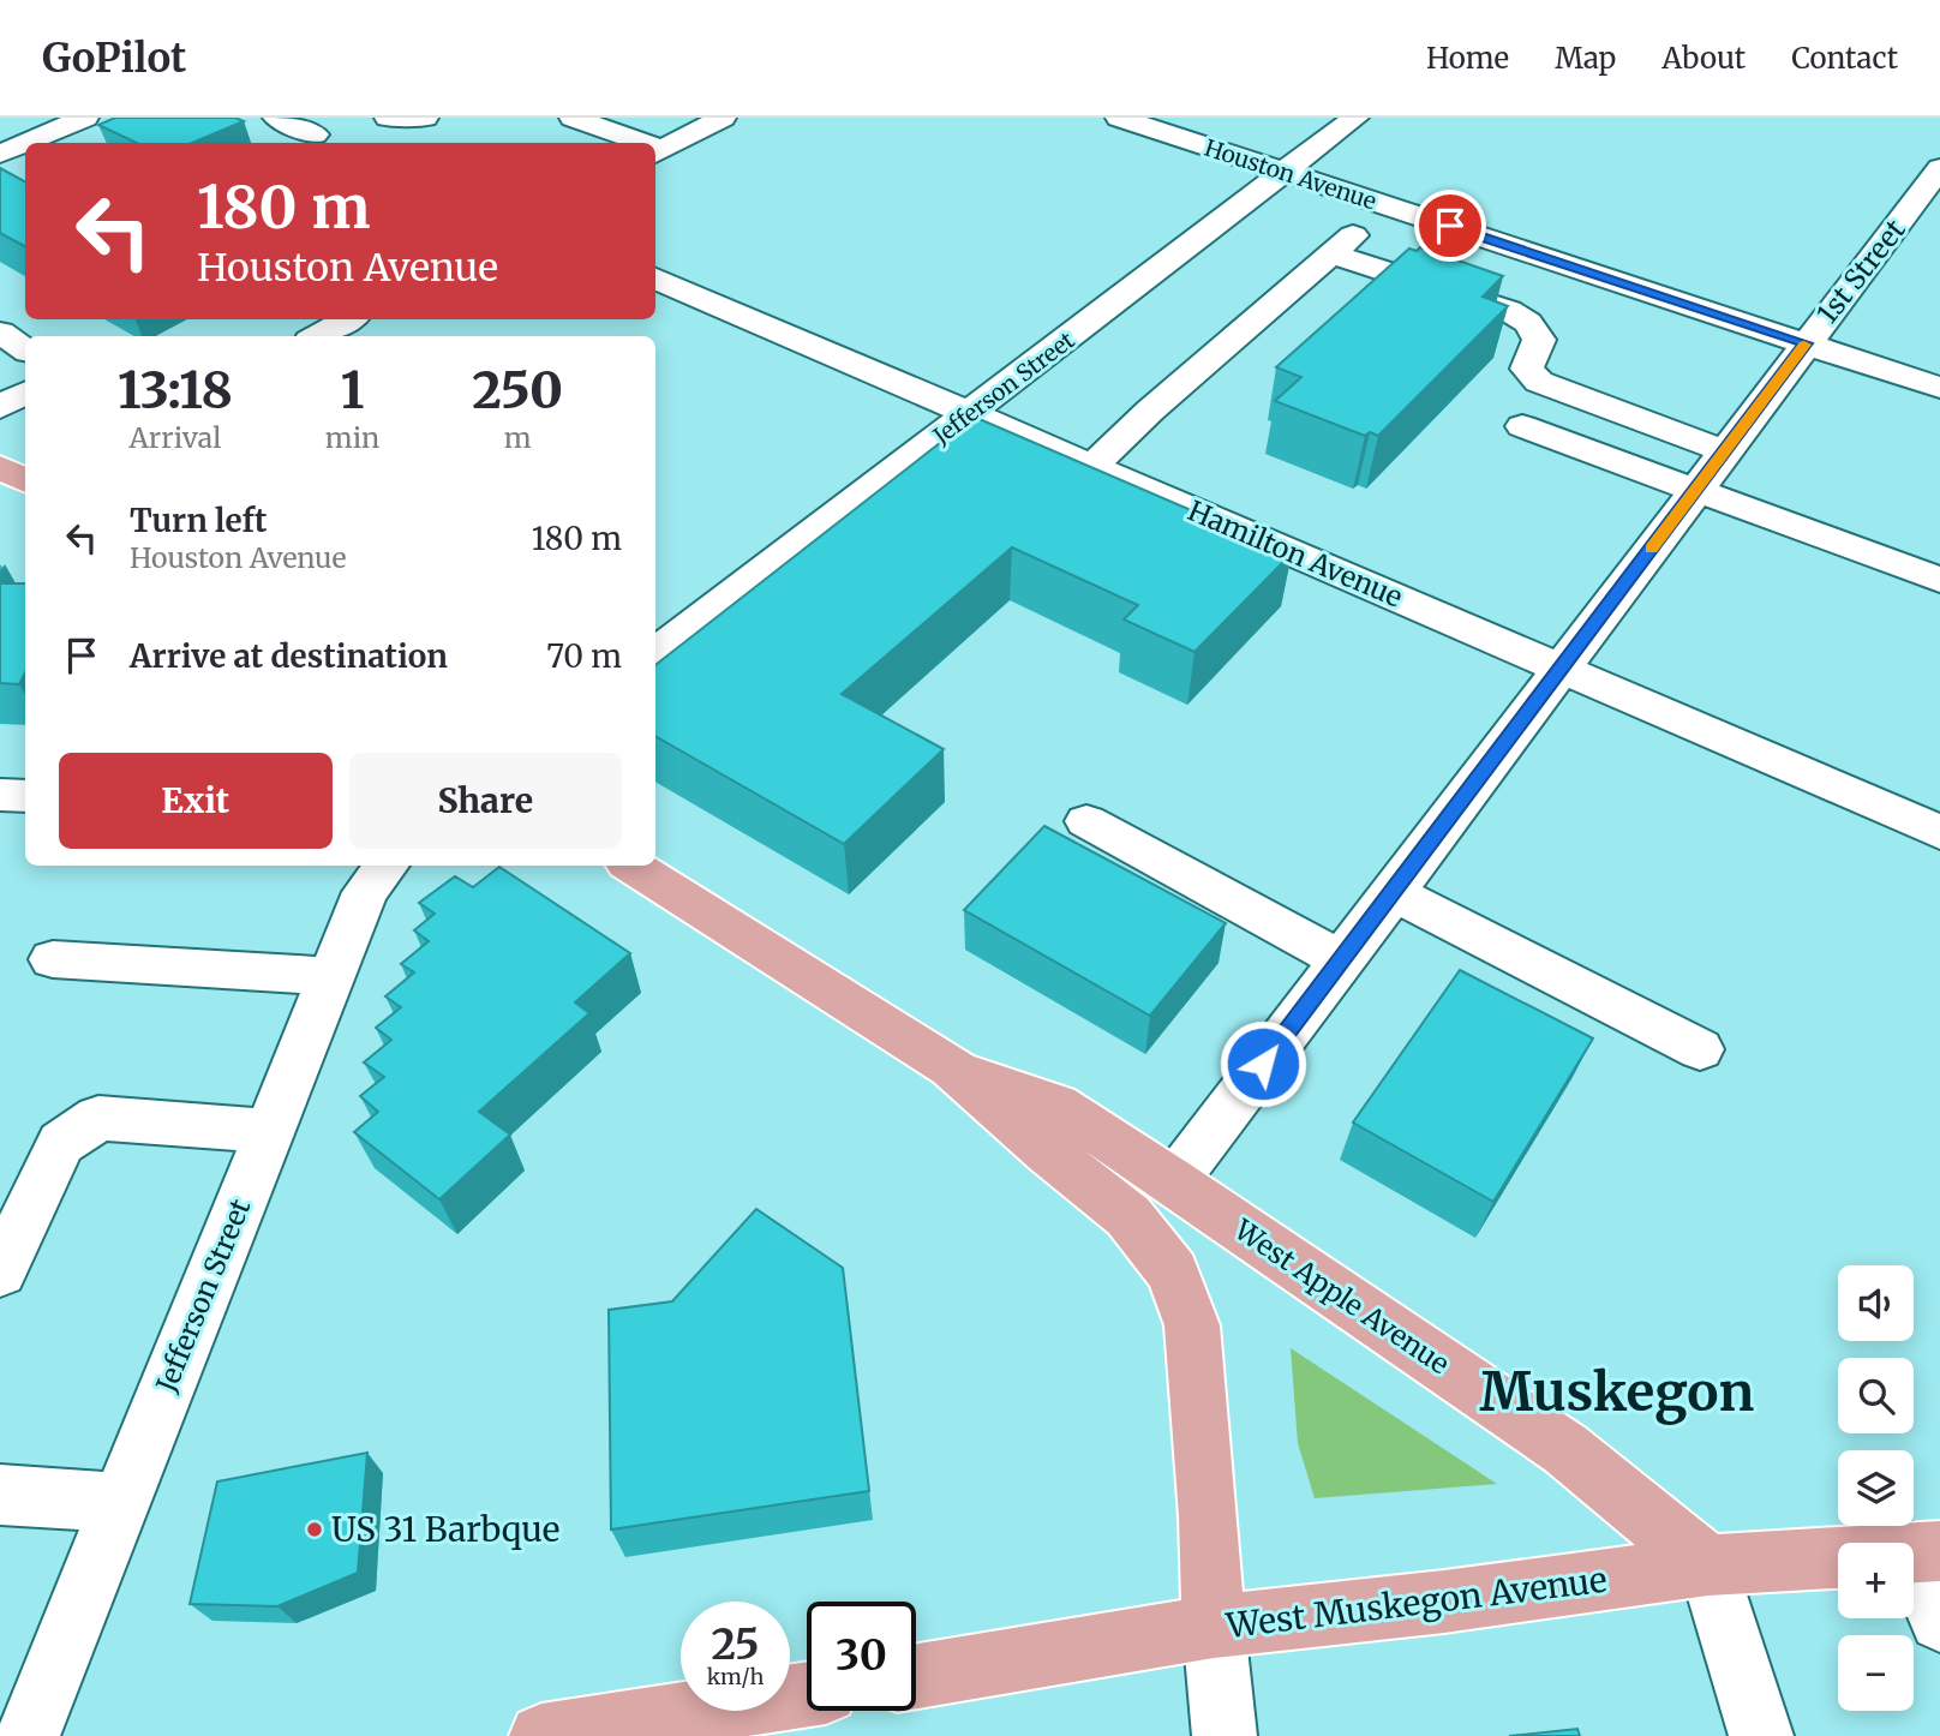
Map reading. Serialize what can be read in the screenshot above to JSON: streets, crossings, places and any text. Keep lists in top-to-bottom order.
{
  "streets": {
    "main road": ["West Apple Avenue", "West Muskegon Avenue"],
    "street": [
      "Houston Avenue",
      "1st Street",
      "Jefferson Street",
      "Hamilton Avenue"
    ]
  },
  "crossings": [
    ["Houston Avenue", "1st Street"],
    ["Houston Avenue", "Jefferson Street"],
    ["1st Street", "Hamilton Avenue"],
    ["1st Street", "West Apple Avenue"],
    ["Jefferson Street", "Hamilton Avenue"],
    ["West Apple Avenue", "West Muskegon Avenue"]
  ],
  "districts": ["Muskegon"],
  "places": ["US 31 Barbque"],
  "page": {
    "header": "GoPilot",
    "nav": [
      "Home",
      "Map",
      "About",
      "Contact"
    ],
    "turn": ["180 m", "Houston Avenue"],
    "eta": [
      "13:18",
      "Arrival",
      "1",
      "min",
      "250",
      "m"
    ],
    "list": [
      {
        "name": "Turn left",
        "note": "Houston Avenue",
        "value": "180 m"
      },
      {
        "name": "Arrive at destination",
        "value": "70 m"
      }
    ],
    "buttons": ["Exit", "Share"],
    "map_buttons": ["+", "−"],
    "speed": "25 km/h",
    "limit": "30"
  }
}
